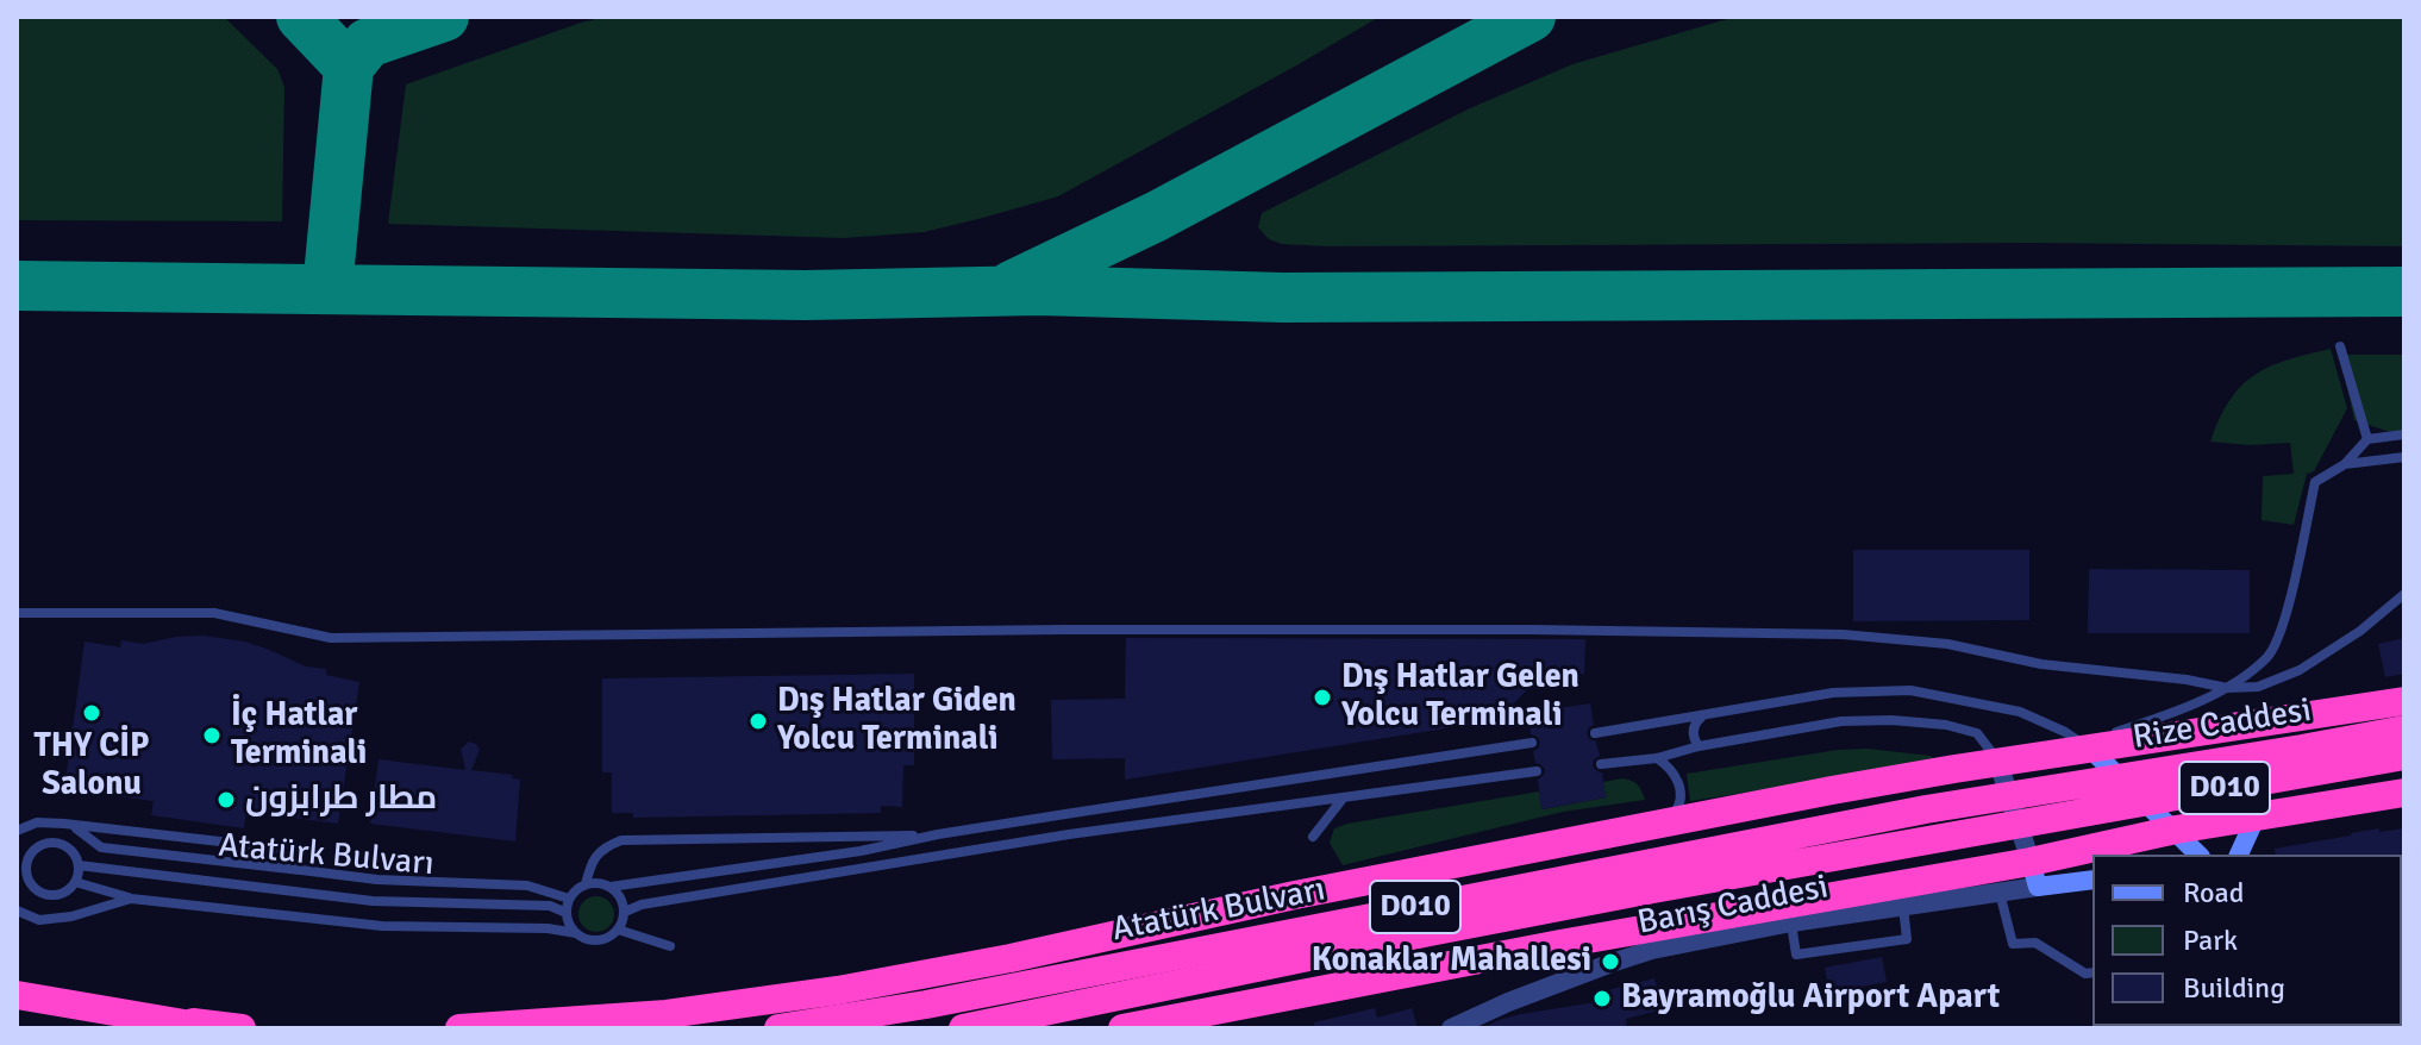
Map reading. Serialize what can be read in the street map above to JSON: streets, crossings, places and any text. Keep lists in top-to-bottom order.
{
  "streets": {
    "highway": ["Rize Caddesi", "D010", "Atatürk Bulvarı"],
    "street": ["Barış Caddesi"]
  },
  "crossings": [
    ["Rize Caddesi", "Atatürk Bulvarı"]
  ],
  "places": [
    "Dış Hatlar Gelen Yolcu Terminali",
    "THY CİP Salonu",
    "Dış Hatlar Giden Yolcu Terminali",
    "İç Hatlar Terminali",
    "مطار طرابزون",
    "Konaklar Mahallesi",
    "Bayramoğlu Airport Apart"
  ],
  "legend": ["Road", "Park", "Building"]
}
